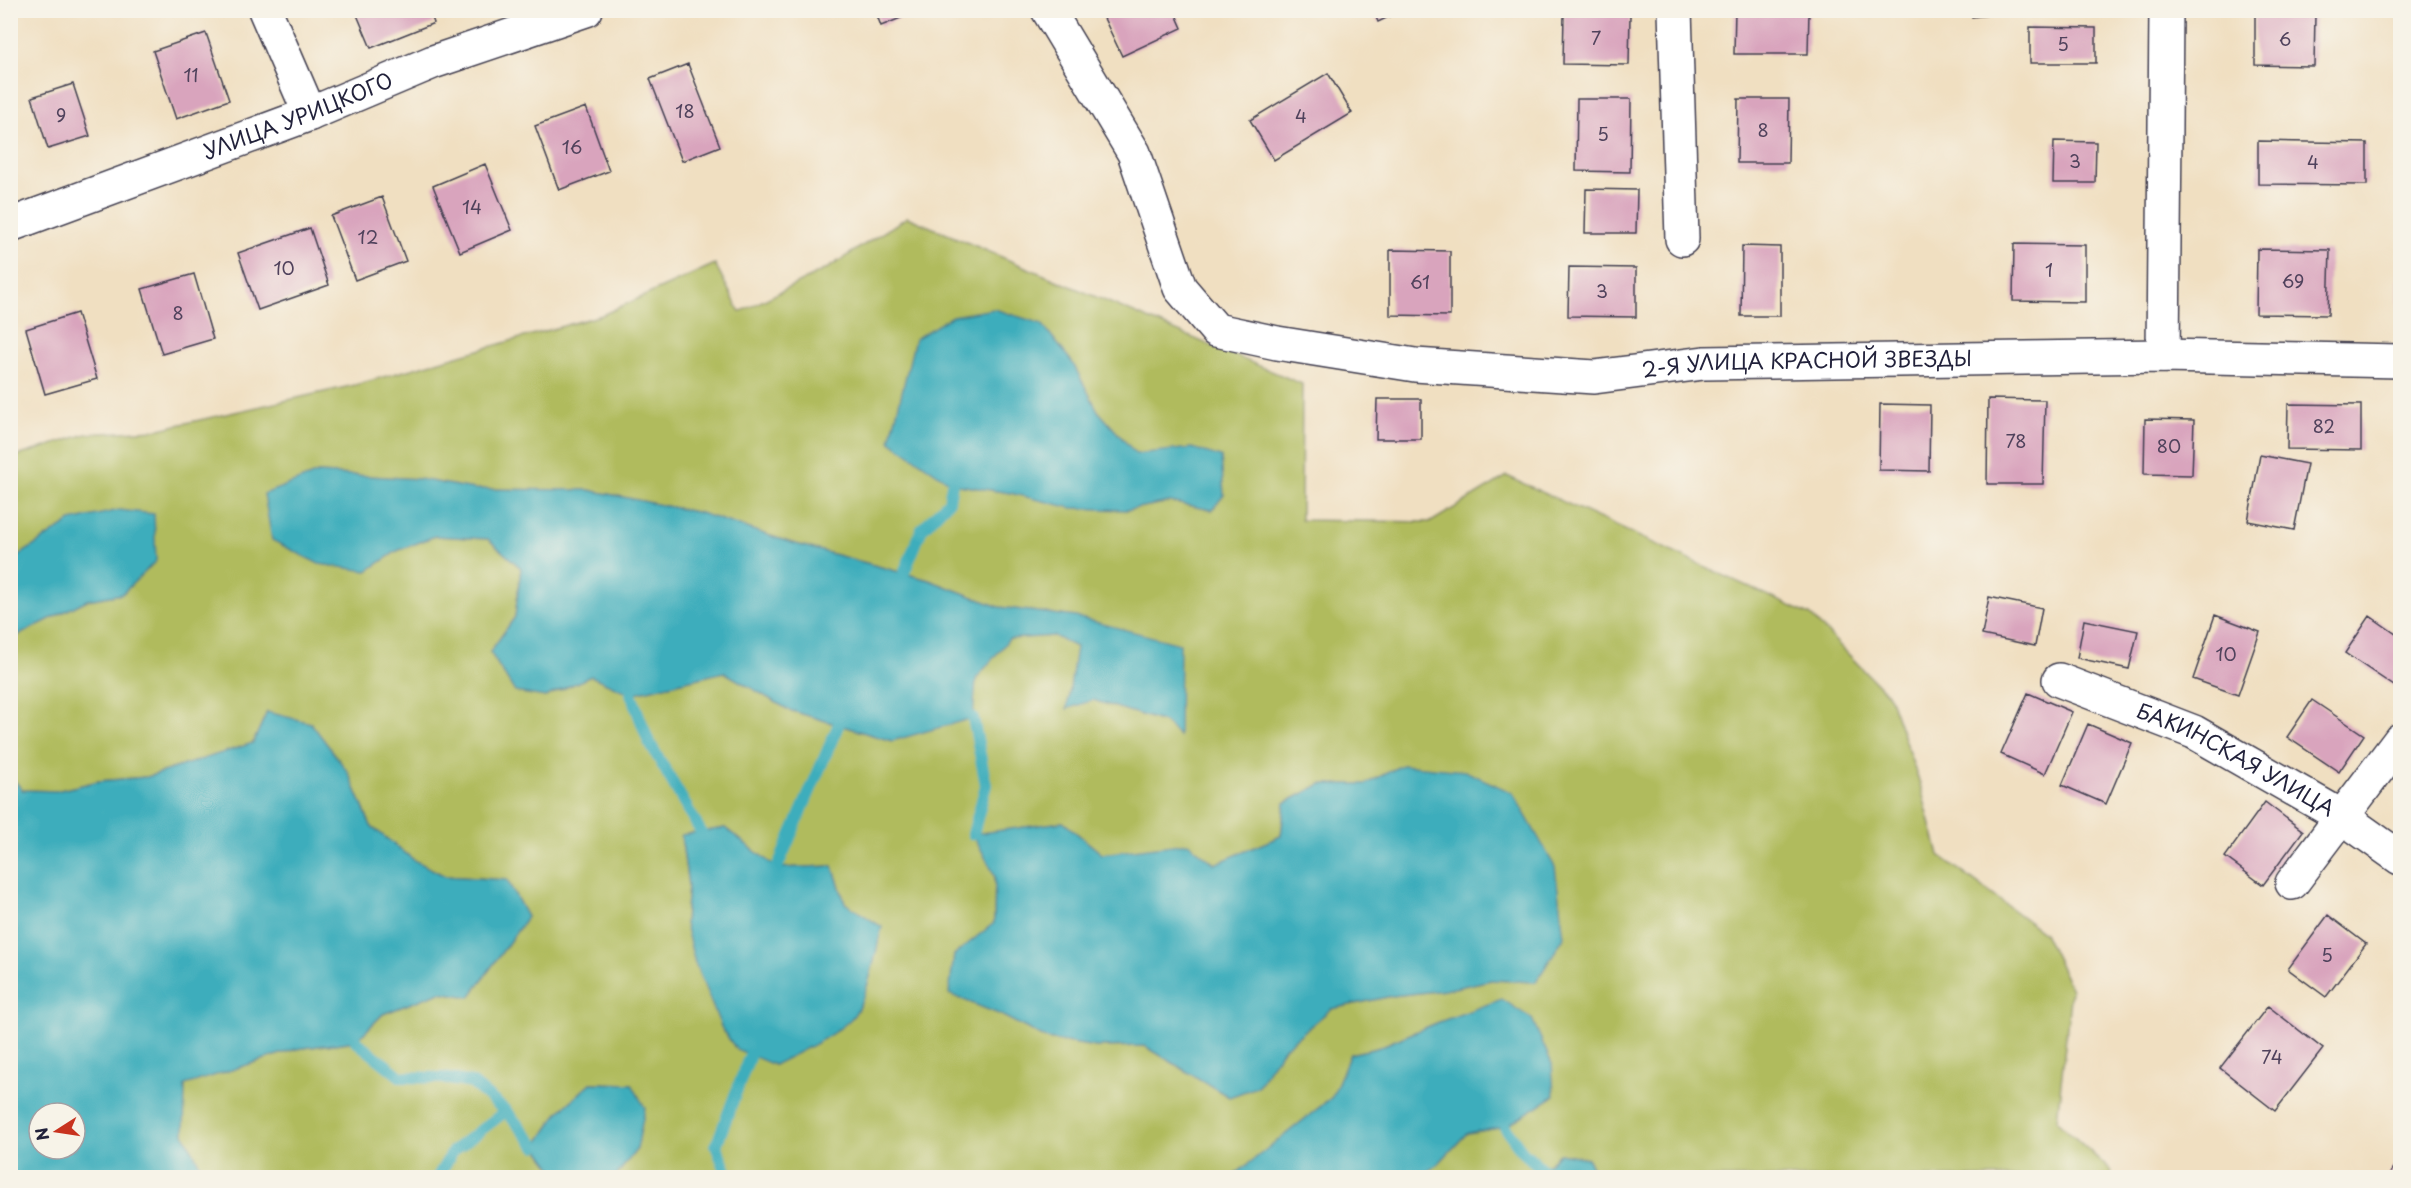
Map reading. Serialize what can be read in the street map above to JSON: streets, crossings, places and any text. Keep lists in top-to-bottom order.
{
  "streets": {
    "street": ["УЛИЦА УРИЦКОГО", "2-Я УЛИЦА КРАСНОЙ ЗВЕЗДЫ", "БАКИНСКАЯ УЛИЦА"]
  },
  "house_numbers": [
    "7",
    "6",
    "5",
    "11",
    "18",
    "9",
    "4",
    "8",
    "5",
    "16",
    "3",
    "4",
    "14",
    "12",
    "10",
    "1",
    "69",
    "61",
    "3",
    "8",
    "82",
    "78",
    "80",
    "10",
    "5",
    "74"
  ],
  "north": "left"
}
